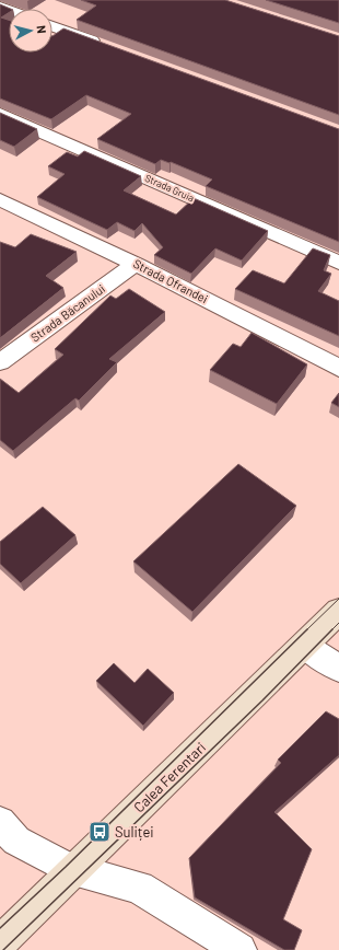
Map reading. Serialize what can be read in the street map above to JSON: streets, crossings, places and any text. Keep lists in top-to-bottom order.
{
  "streets": {
    "main road": ["Calea Ferentari"],
    "street": ["Strada Gruia", "Strada Ofrandei", "Strada Băcanului"]
  },
  "crossings": [
    ["Strada Ofrandei", "Strada Băcanului"]
  ],
  "places": {
    "bus stop": ["Suliței"]
  },
  "north": "right"
}
